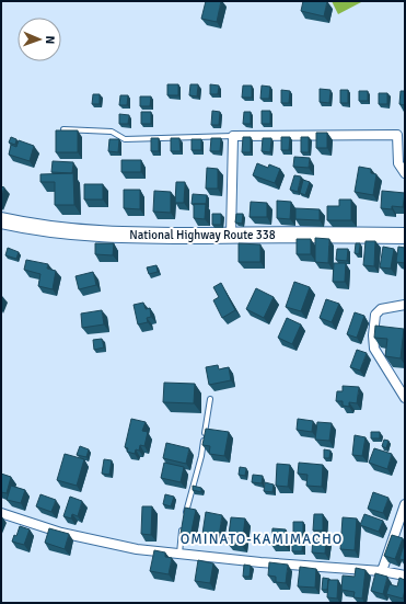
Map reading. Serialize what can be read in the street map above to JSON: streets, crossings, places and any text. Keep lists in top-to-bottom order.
{
  "streets": {
    "highway": ["National Highway Route 338"]
  },
  "districts": ["OMINATO-KAMIMACHO"],
  "north": "right"
}
